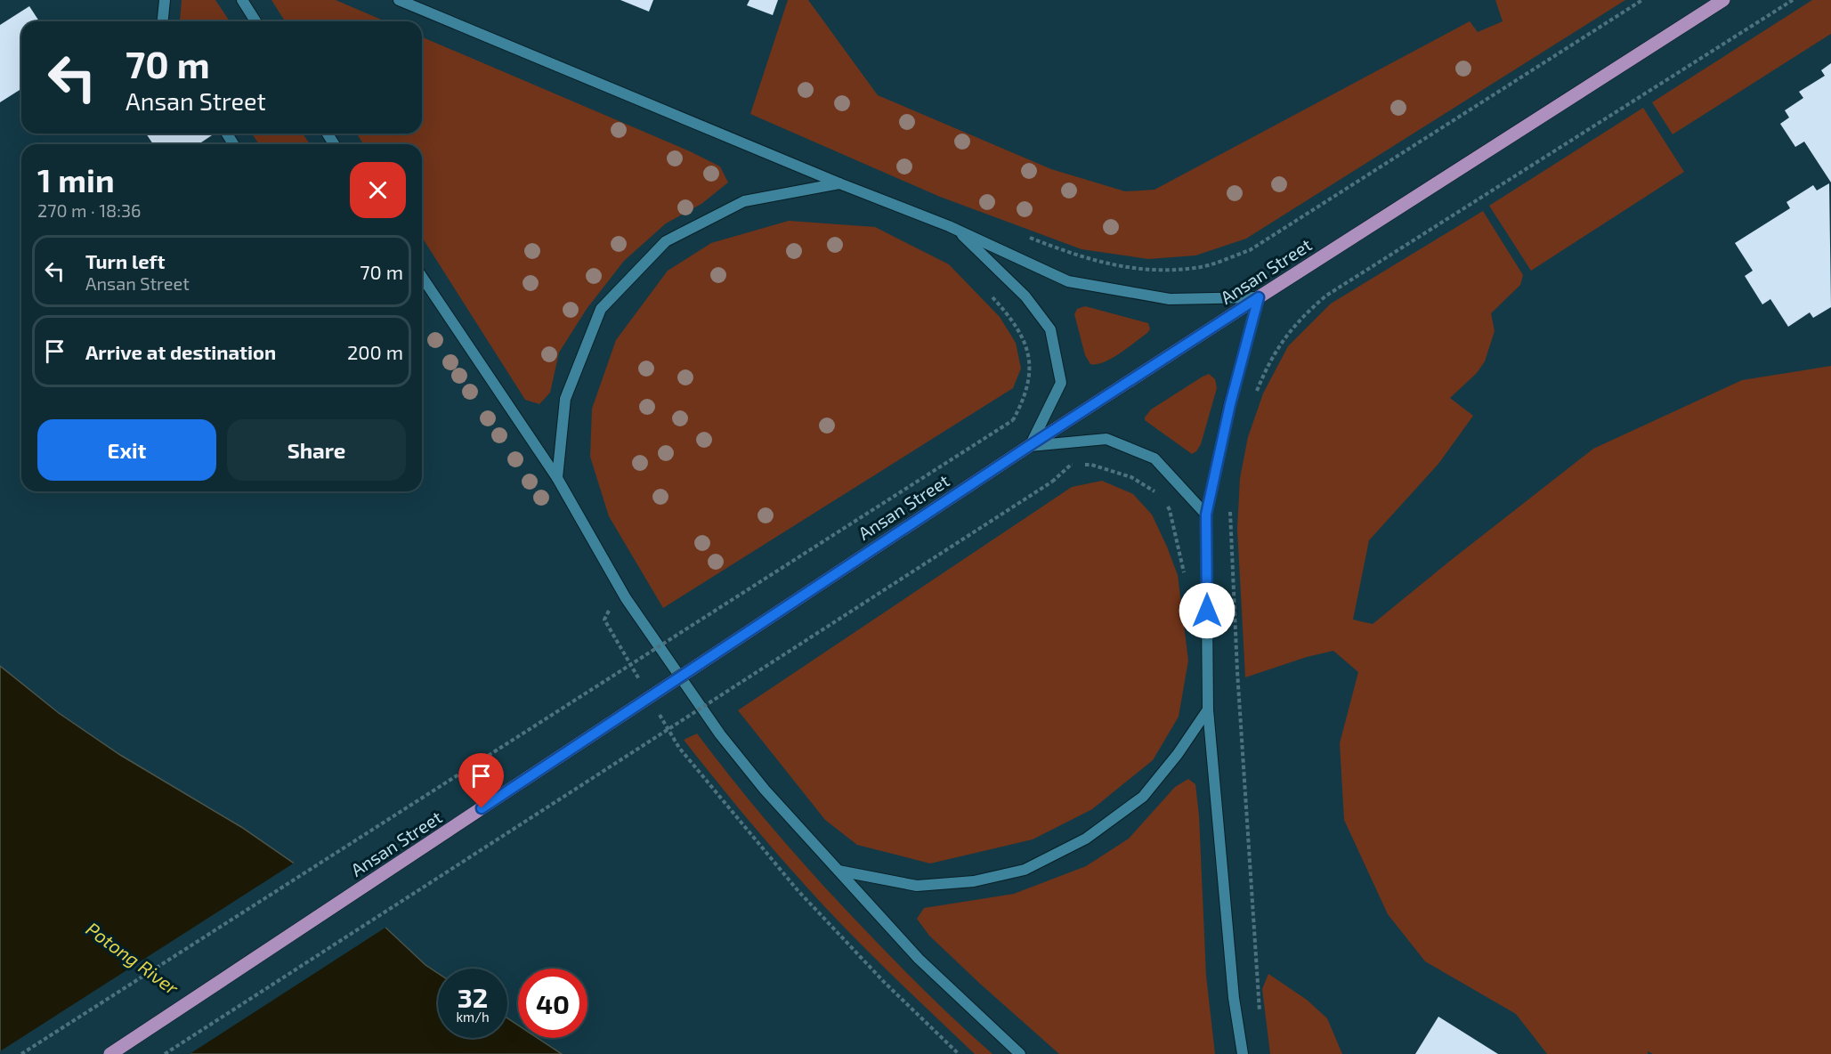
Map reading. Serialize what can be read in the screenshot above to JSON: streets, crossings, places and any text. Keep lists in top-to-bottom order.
{
  "streets": {
    "main road": ["Ansan Street"]
  },
  "water": ["Potong River"],
  "page": {
    "turn": ["70 m", "Ansan Street"],
    "heading": ["1 min", "270 m · 18:36"],
    "list": [
      {
        "name": "Turn left",
        "note": "Ansan Street",
        "value": "70 m"
      },
      {
        "name": "Arrive at destination",
        "value": "200 m"
      }
    ],
    "buttons": ["Exit", "Share"],
    "speed": "32 km/h",
    "limit": "40"
  }
}
